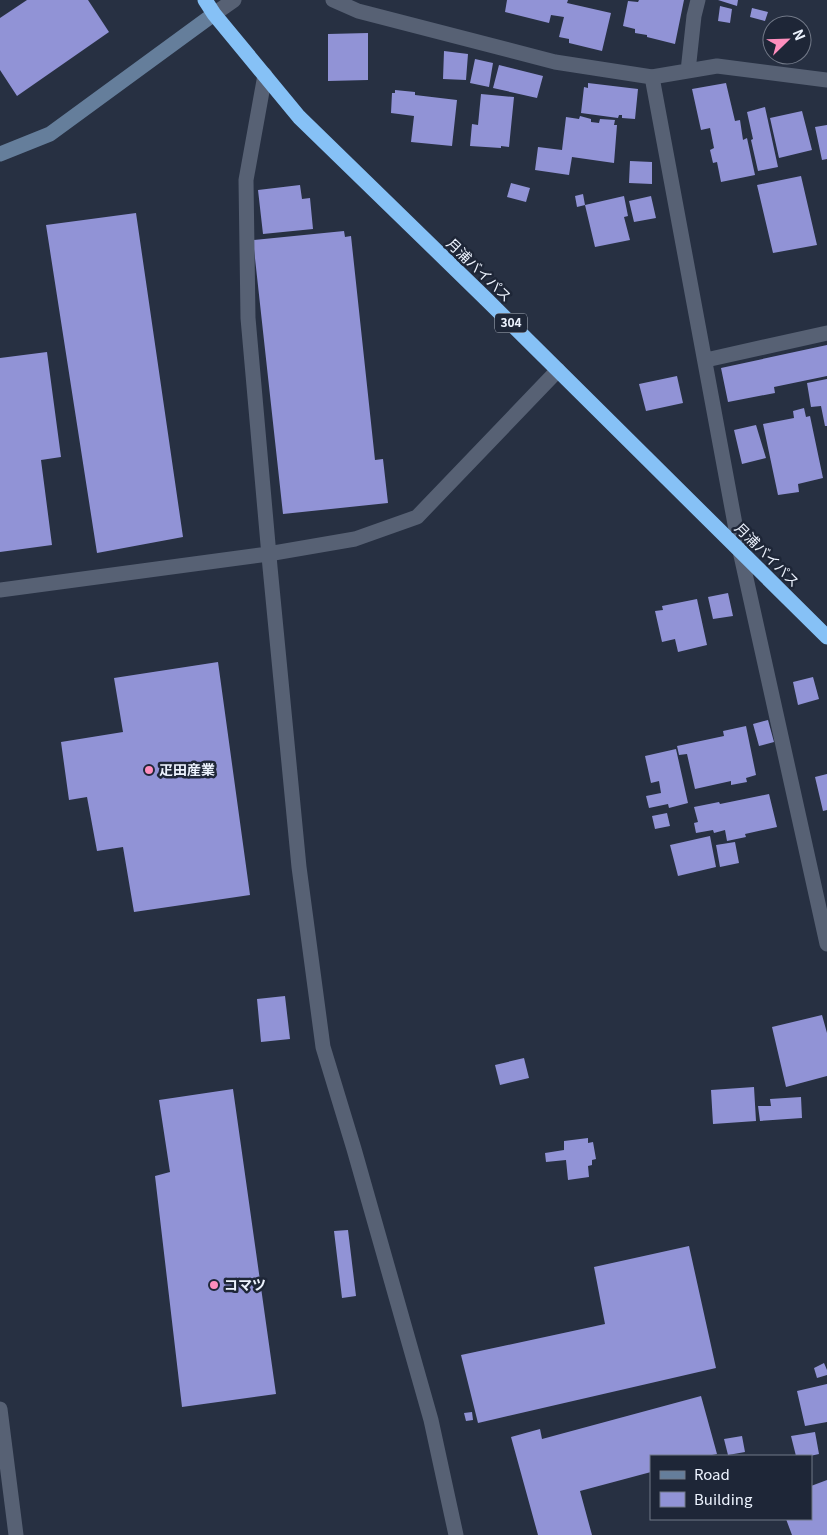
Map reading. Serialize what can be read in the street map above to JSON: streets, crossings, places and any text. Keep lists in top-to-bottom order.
{
  "streets": {
    "highway": ["月浦バイパス", "304"]
  },
  "places": ["疋田産業", "コマツ"],
  "legend": ["Road", "Building"],
  "north": "top right"
}
